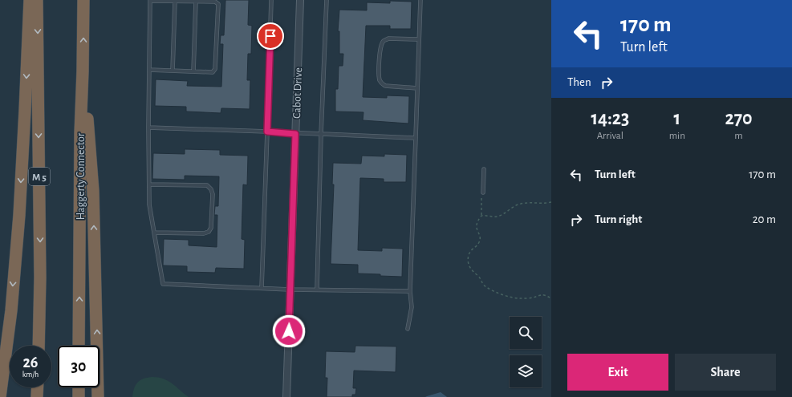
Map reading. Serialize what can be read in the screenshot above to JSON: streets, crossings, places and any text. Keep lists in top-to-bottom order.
{
  "streets": {
    "highway": ["M 5", "Haggerty Connector"],
    "street": ["Cabot Drive"]
  },
  "page": {
    "turn": ["170 m", "Turn left"],
    "then": "Then",
    "eta": [
      "14:23",
      "Arrival",
      "1",
      "min",
      "270",
      "m"
    ],
    "list": [
      {
        "name": "Turn left",
        "value": "170 m"
      },
      {
        "name": "Turn right",
        "value": "20 m"
      }
    ],
    "speed": "26 km/h",
    "limit": "30",
    "buttons": ["Exit", "Share"]
  }
}
